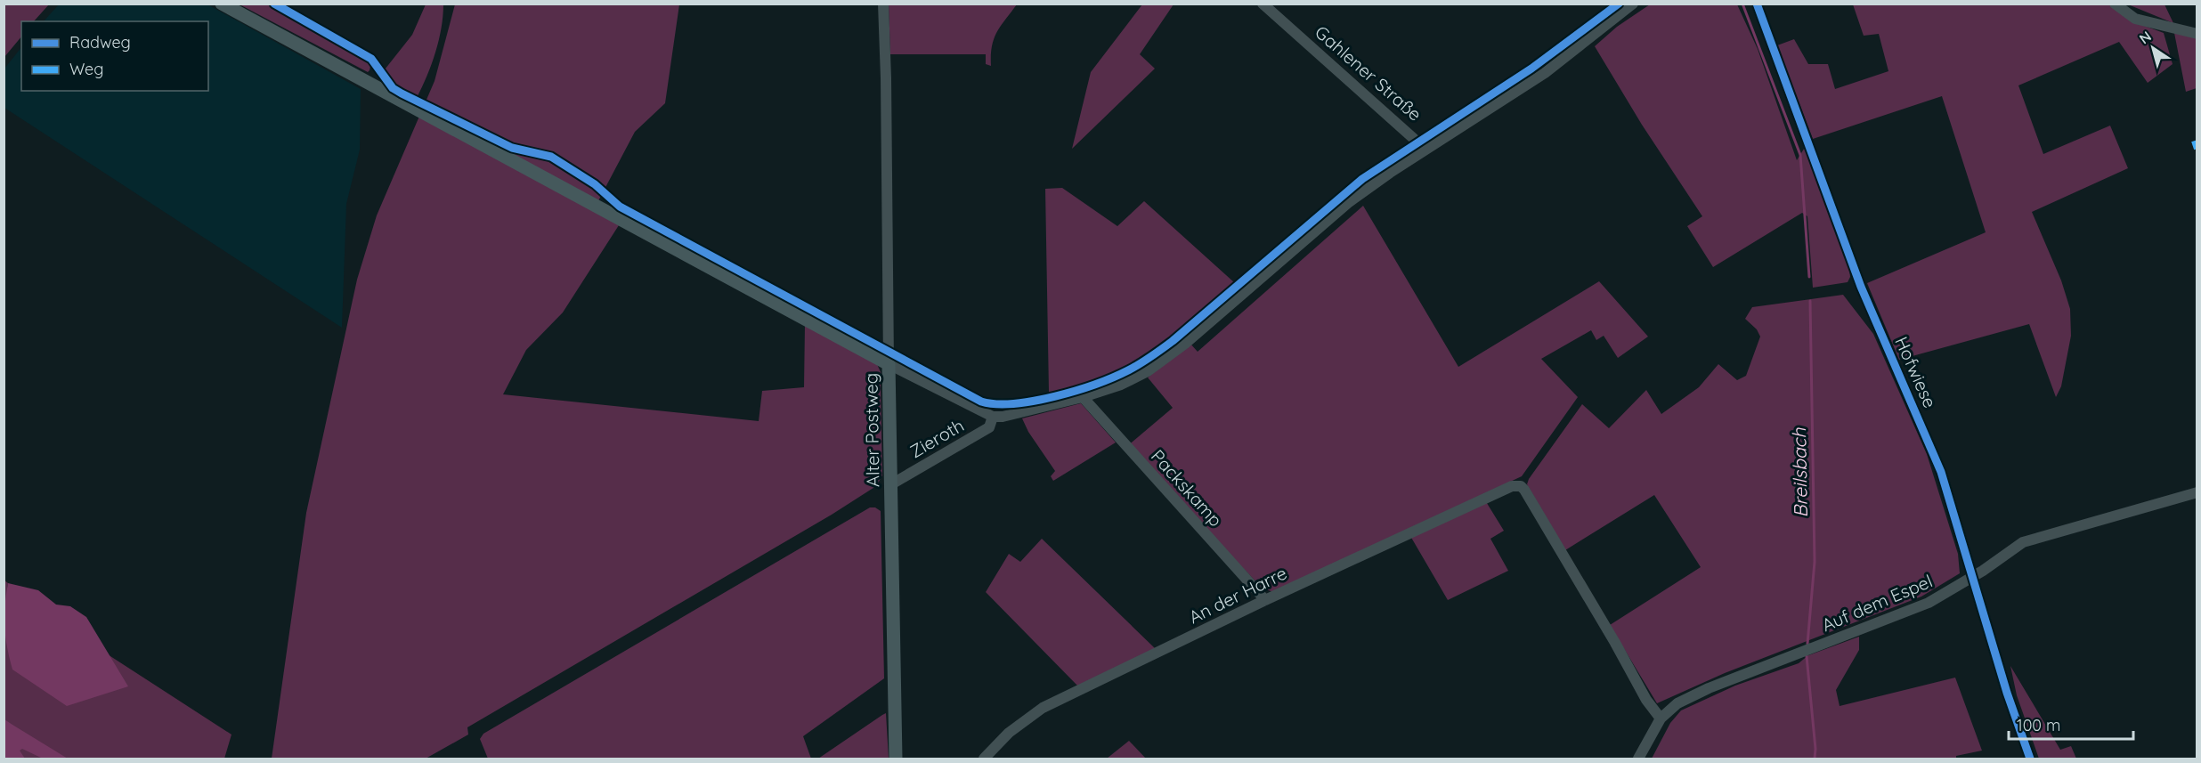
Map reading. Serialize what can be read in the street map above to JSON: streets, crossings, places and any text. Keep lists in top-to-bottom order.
{
  "streets": {
    "main road": ["Alter Postweg"],
    "street": [
      "Gahlener Straße",
      "Hofwiese",
      "Zieroth",
      "Packskamp",
      "An der Harre",
      "Auf dem Espel"
    ]
  },
  "crossings": [
    ["Hofwiese", "Auf dem Espel"],
    ["Alter Postweg", "Zieroth"],
    ["Packskamp", "An der Harre"],
    ["An der Harre", "Auf dem Espel"]
  ],
  "water": ["Breilsbach"],
  "legend": ["Radweg", "Weg"],
  "scale_bar": "100 m",
  "north": "top left"
}
